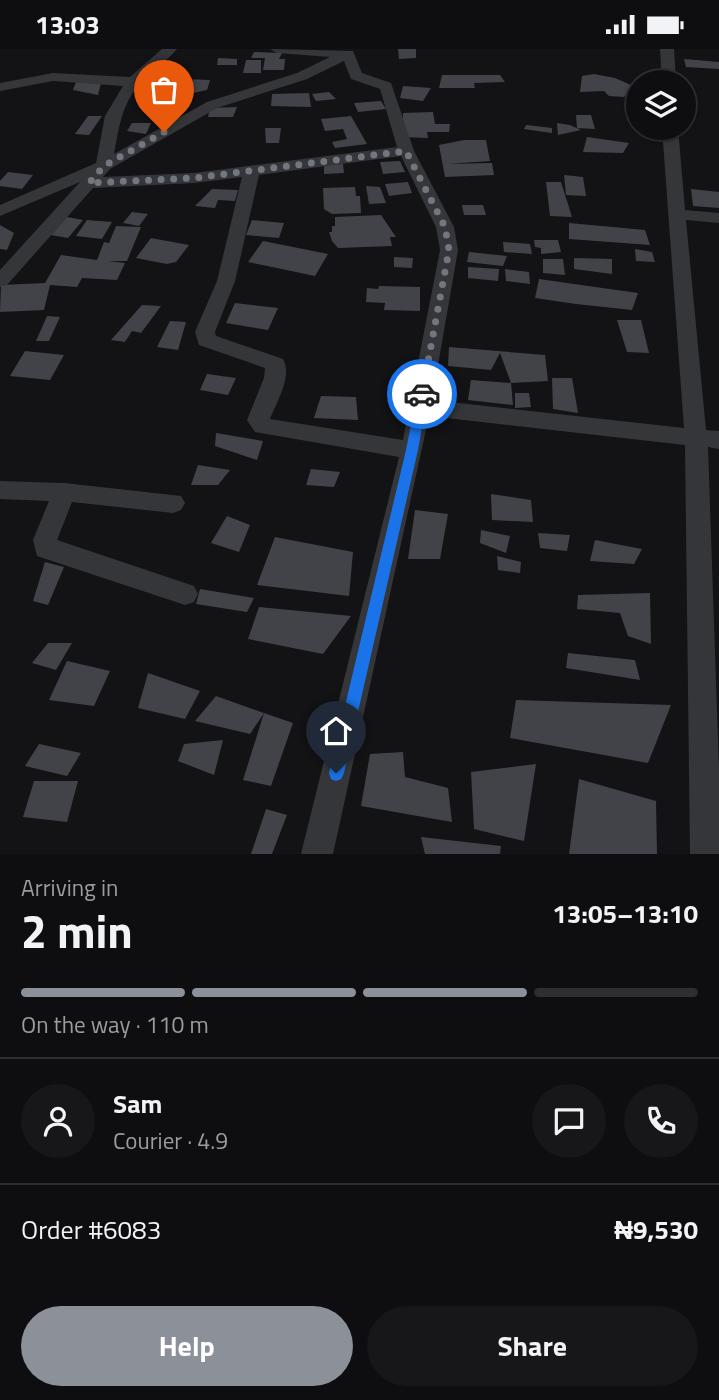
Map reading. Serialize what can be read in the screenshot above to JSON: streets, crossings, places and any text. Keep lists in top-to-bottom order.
{
  "page": {
    "status": "13:03",
    "heading": ["2 min", "Arriving in", "13:05–13:10"],
    "panel": [
      "Sam",
      "Courier · 4.9",
      "Order #6083",
      "₦9,530"
    ],
    "bar": "On the way · 110 m",
    "buttons": ["Help", "Share"]
  }
}
